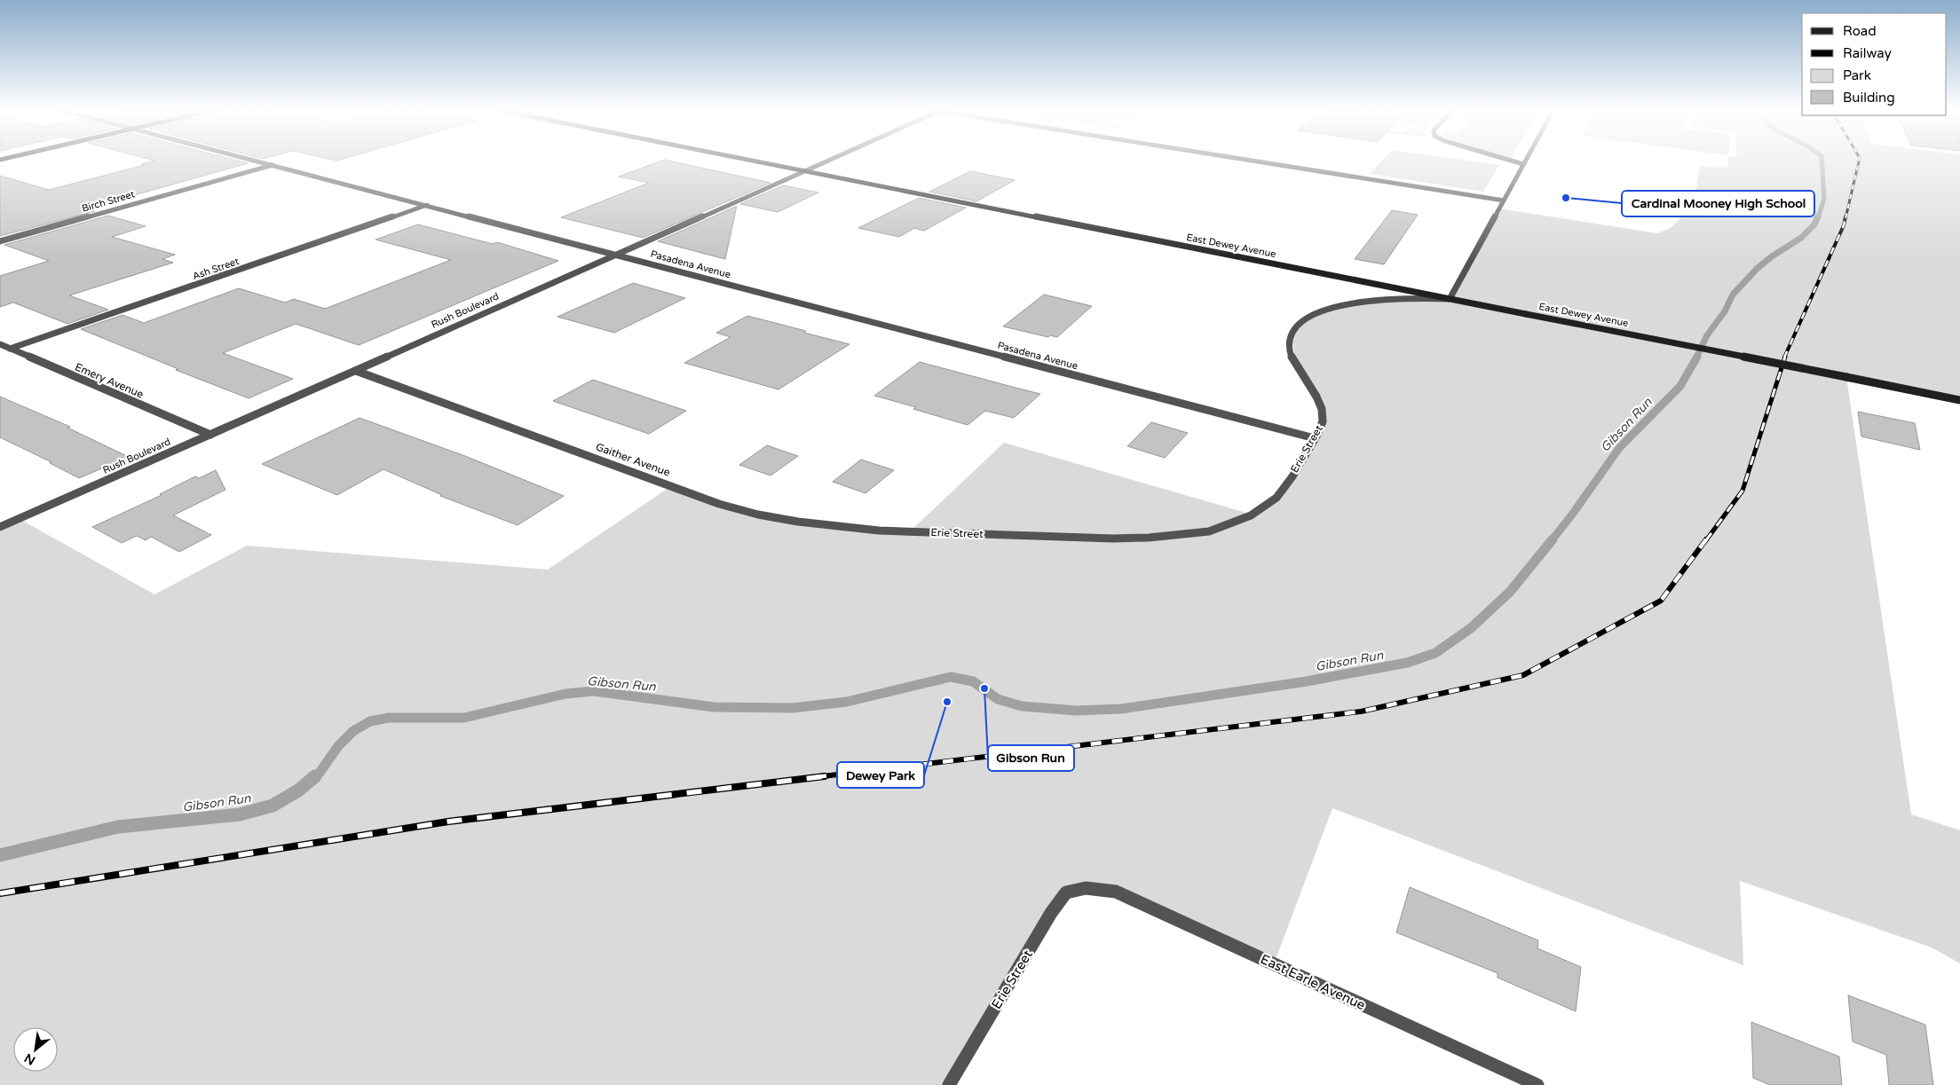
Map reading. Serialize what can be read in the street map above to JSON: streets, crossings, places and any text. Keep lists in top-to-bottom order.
{
  "streets": {
    "street": [
      "Birch Street",
      "East Dewey Avenue",
      "Pasadena Avenue",
      "Ash Street",
      "Rush Boulevard",
      "Emery Avenue",
      "Erie Street",
      "Gaither Avenue",
      "East Earle Avenue"
    ]
  },
  "crossings": [
    ["Birch Street", "Pasadena Avenue"],
    ["East Dewey Avenue", "Rush Boulevard"],
    ["East Dewey Avenue", "Erie Street"],
    ["Pasadena Avenue", "Ash Street"],
    ["Pasadena Avenue", "Rush Boulevard"],
    ["Pasadena Avenue", "Erie Street"],
    ["Ash Street", "Emery Avenue"],
    ["Rush Boulevard", "Emery Avenue"],
    ["Rush Boulevard", "Gaither Avenue"],
    ["Erie Street", "Gaither Avenue"],
    ["Erie Street", "East Earle Avenue"]
  ],
  "water": ["Gibson Run"],
  "places": ["Cardinal Mooney High School", "Gibson Run", "Dewey Park"],
  "legend": [
    "Road",
    "Railway",
    "Park",
    "Building"
  ],
  "north": "bottom left"
}
